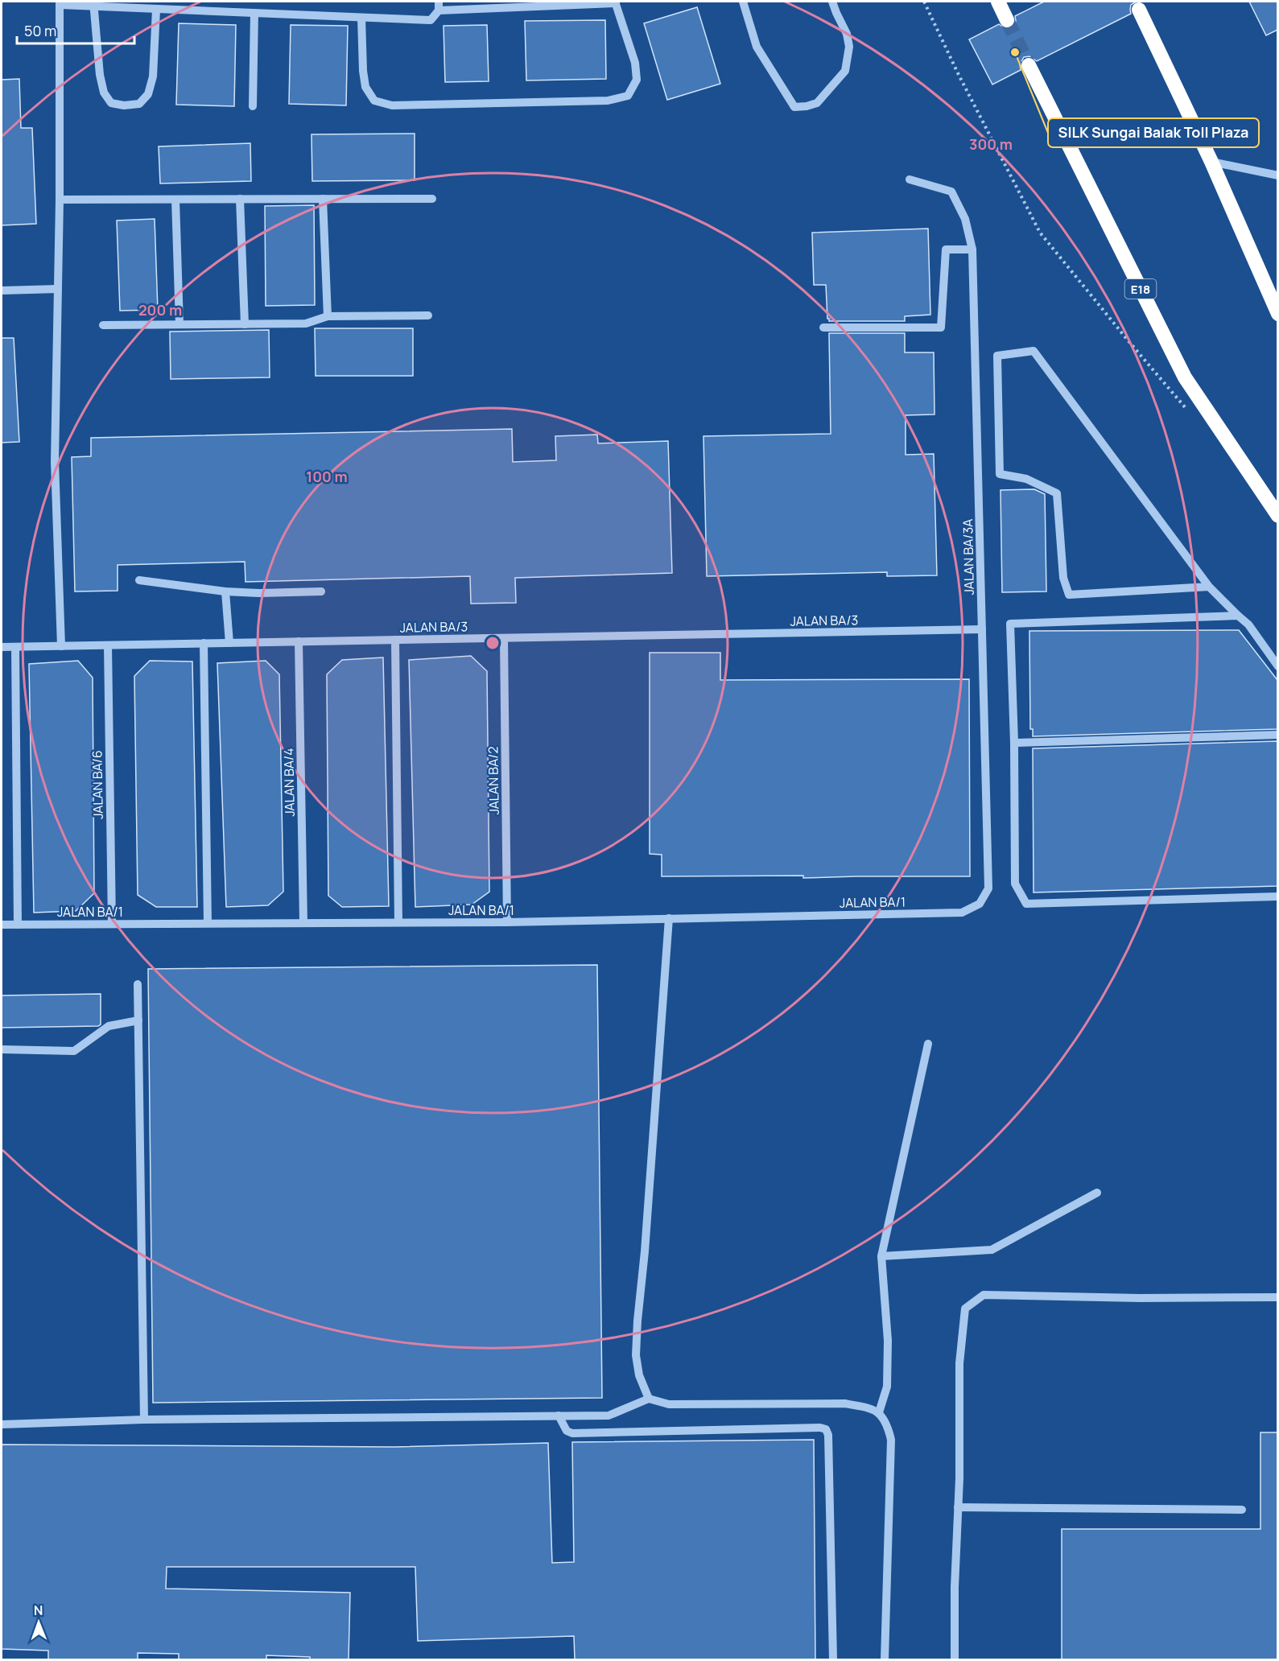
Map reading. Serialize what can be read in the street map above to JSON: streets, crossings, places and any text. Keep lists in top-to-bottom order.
{
  "streets": {
    "highway": ["E18"],
    "street": [
      "JALAN BA/3A",
      "JALAN BA/3",
      "JALAN BA/2",
      "JALAN BA/4",
      "JALAN BA/6",
      "JALAN BA/1"
    ]
  },
  "crossings": [
    ["JALAN BA/3A", "JALAN BA/3"],
    ["JALAN BA/3A", "JALAN BA/1"],
    ["JALAN BA/3", "JALAN BA/2"],
    ["JALAN BA/3", "JALAN BA/4"],
    ["JALAN BA/3", "JALAN BA/6"],
    ["JALAN BA/2", "JALAN BA/1"],
    ["JALAN BA/4", "JALAN BA/1"],
    ["JALAN BA/6", "JALAN BA/1"]
  ],
  "places": ["SILK Sungai Balak Toll Plaza"],
  "scale_bar": "50 m",
  "north": "top",
  "rings": ["300 m", "200 m", "100 m"]
}
